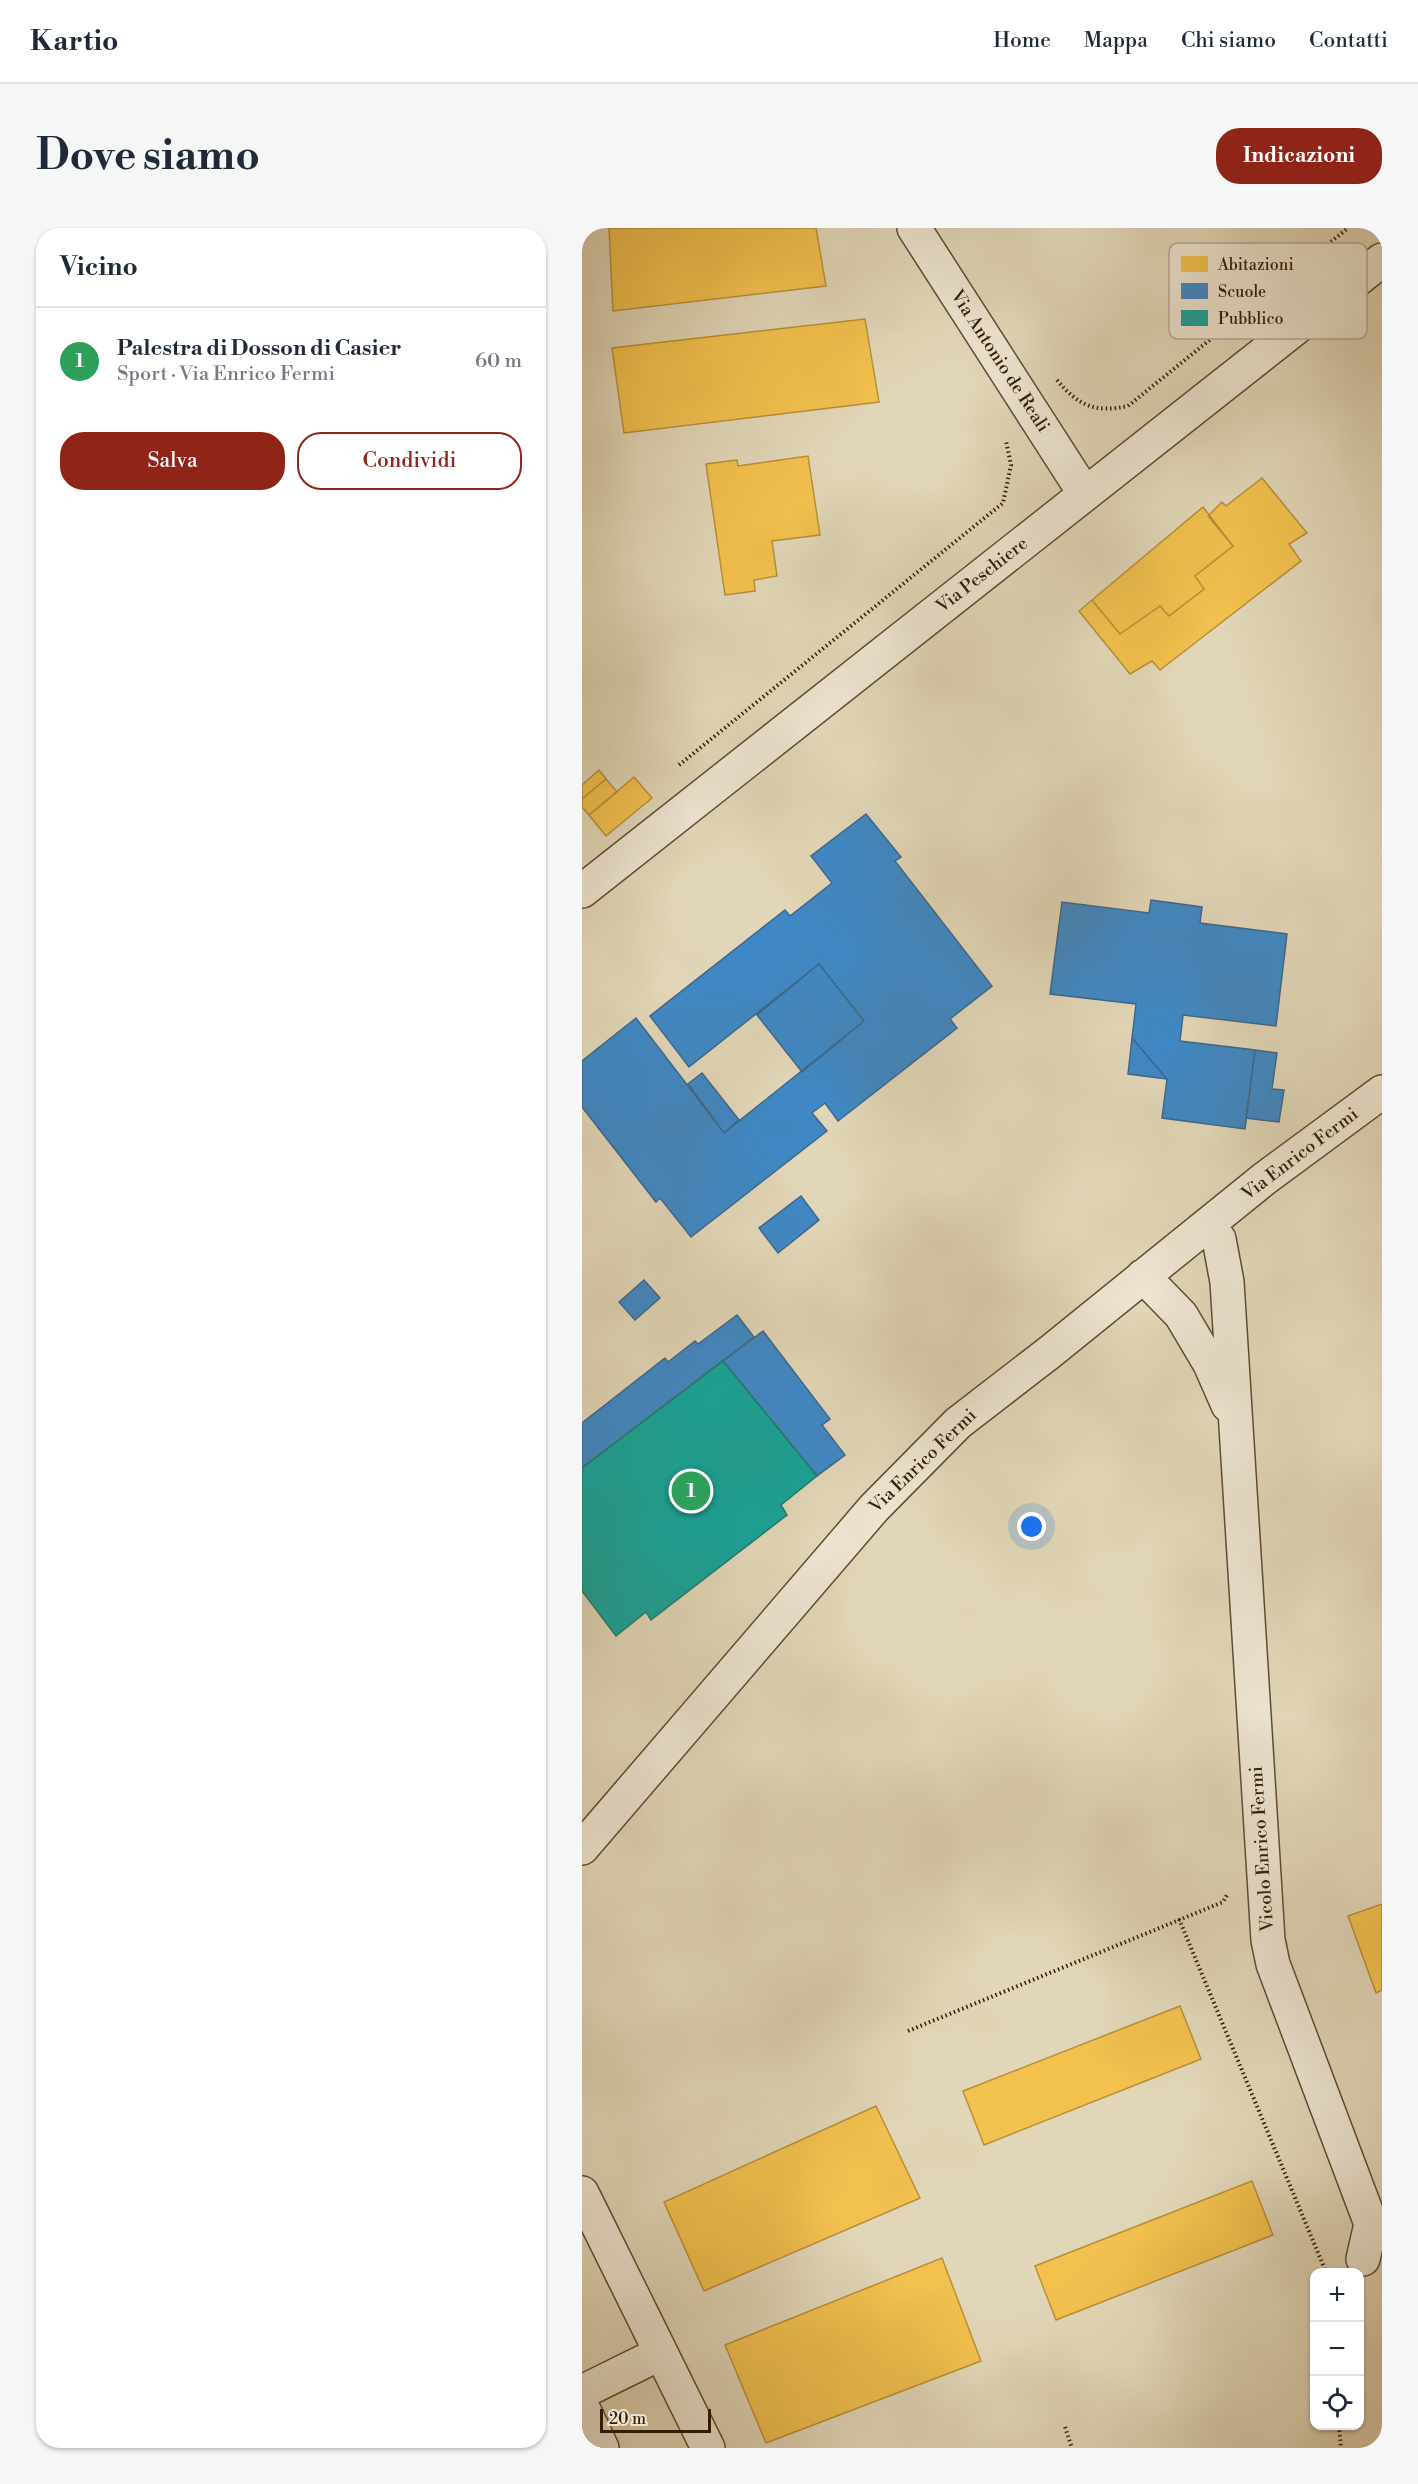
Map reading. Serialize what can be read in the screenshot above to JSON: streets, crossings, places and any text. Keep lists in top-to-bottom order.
{
  "streets": {
    "street": [
      "Via Antonio de Reali",
      "Via Peschiere",
      "Via Enrico Fermi",
      "Vicolo Enrico Fermi"
    ]
  },
  "crossings": [
    ["Via Antonio de Reali", "Via Peschiere"],
    ["Via Enrico Fermi", "Vicolo Enrico Fermi"]
  ],
  "legend": ["Abitazioni", "Scuole", "Pubblico"],
  "scale_bar": "20 m",
  "page": {
    "header": "Kartio",
    "nav": [
      "Home",
      "Mappa",
      "Chi siamo",
      "Contatti"
    ],
    "buttons": [
      "Indicazioni",
      ["Salva", "Condividi"]
    ],
    "title": "Dove siamo",
    "heading": "Vicino",
    "list": [
      {
        "mark": "1",
        "name": "Palestra di Dosson di Casier",
        "note": "Sport · Via Enrico Fermi",
        "value": "60 m"
      }
    ],
    "pins": "1",
    "map_buttons": ["+", "−"],
    "scale": "20 m"
  }
}
